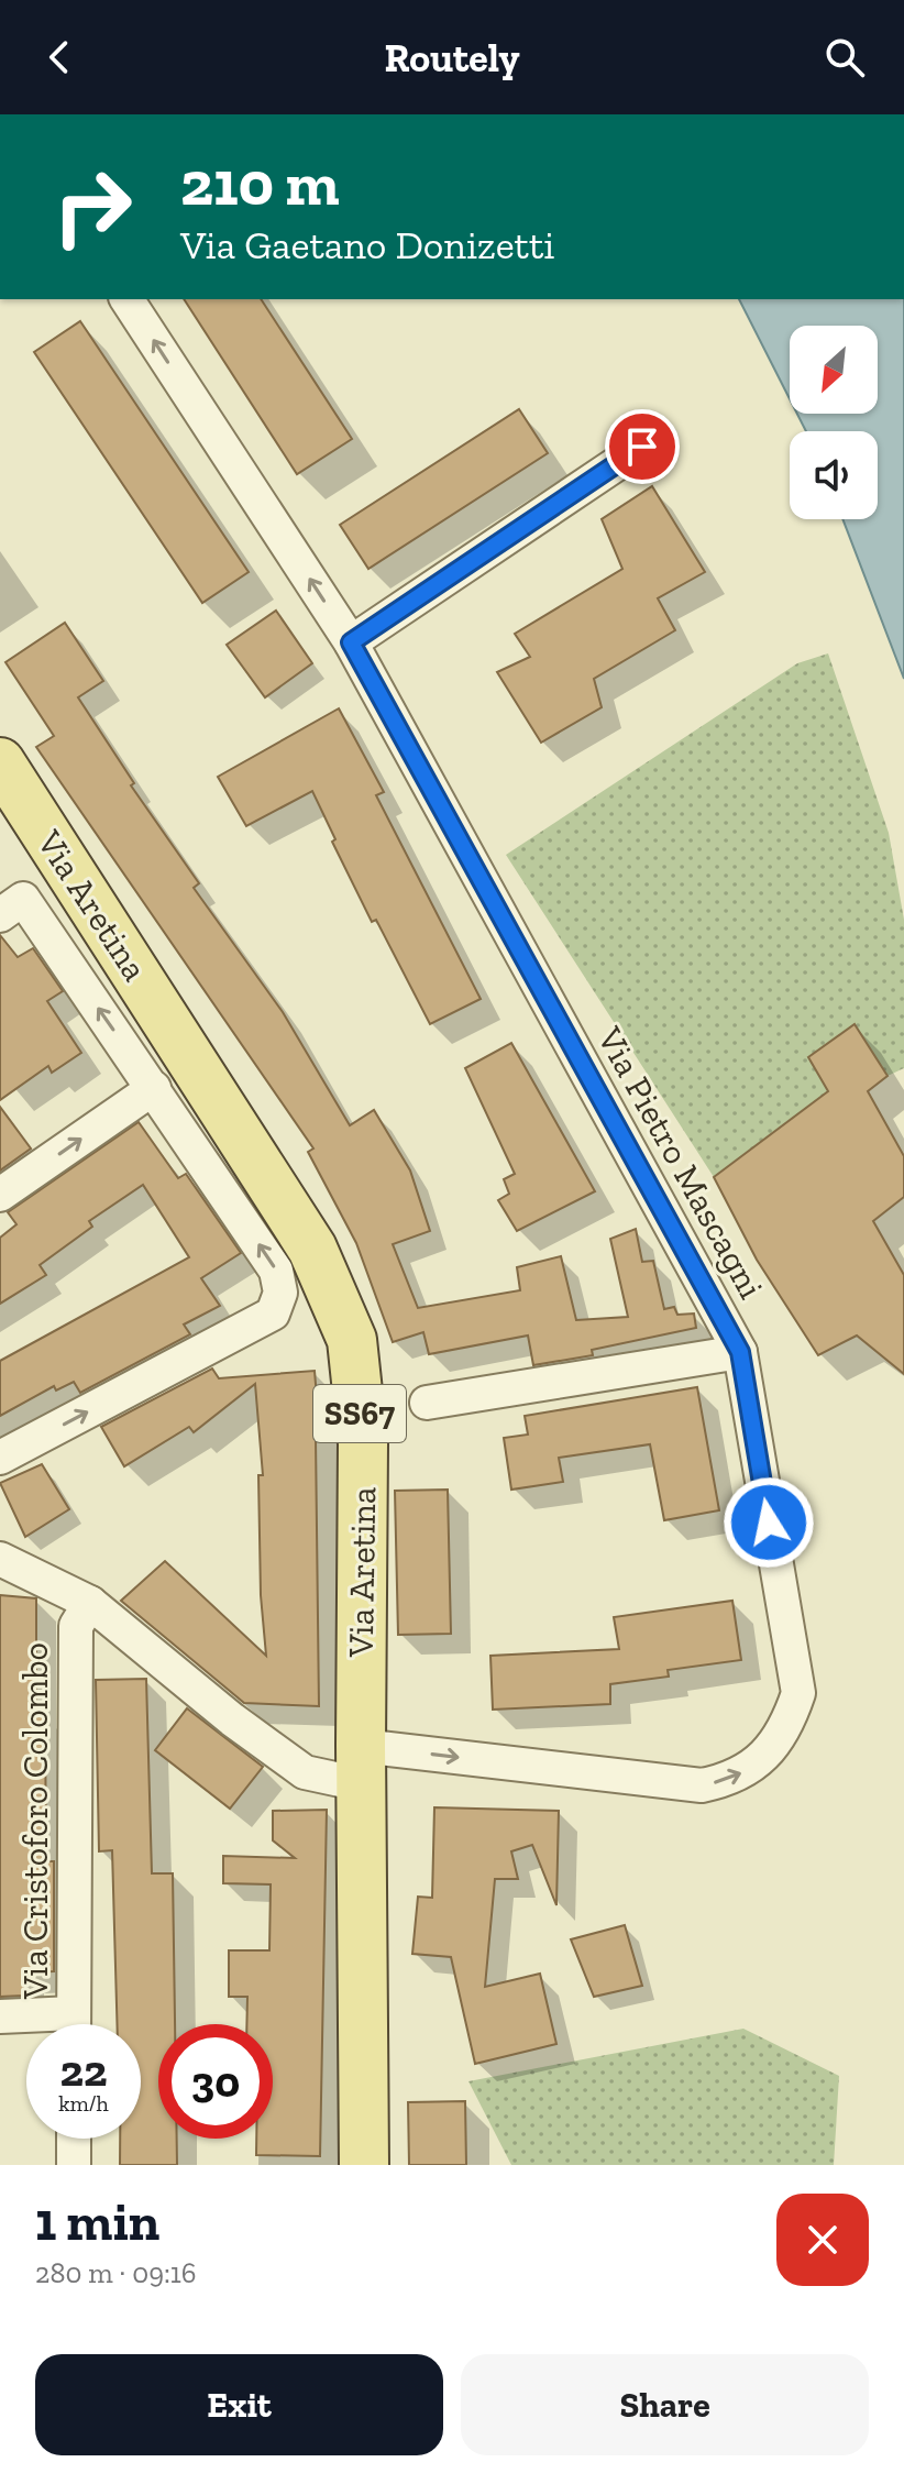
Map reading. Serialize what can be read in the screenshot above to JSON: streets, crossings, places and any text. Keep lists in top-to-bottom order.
{
  "streets": {
    "main road": ["Via Aretina", "SS67"],
    "street": ["Via Pietro Mascagni", "Via Cristoforo Colombo"]
  },
  "crossings": [
    ["Via Aretina", "Via Pietro Mascagni"],
    ["Via Pietro Mascagni", "Via Cristoforo Colombo"]
  ],
  "north": "bottom left",
  "page": {
    "header": "Routely",
    "turn": ["210 m", "Via Gaetano Donizetti"],
    "speed": "22 km/h",
    "limit": "30",
    "heading": ["1 min", "280 m · 09:16"],
    "buttons": ["Exit", "Share"]
  }
}
